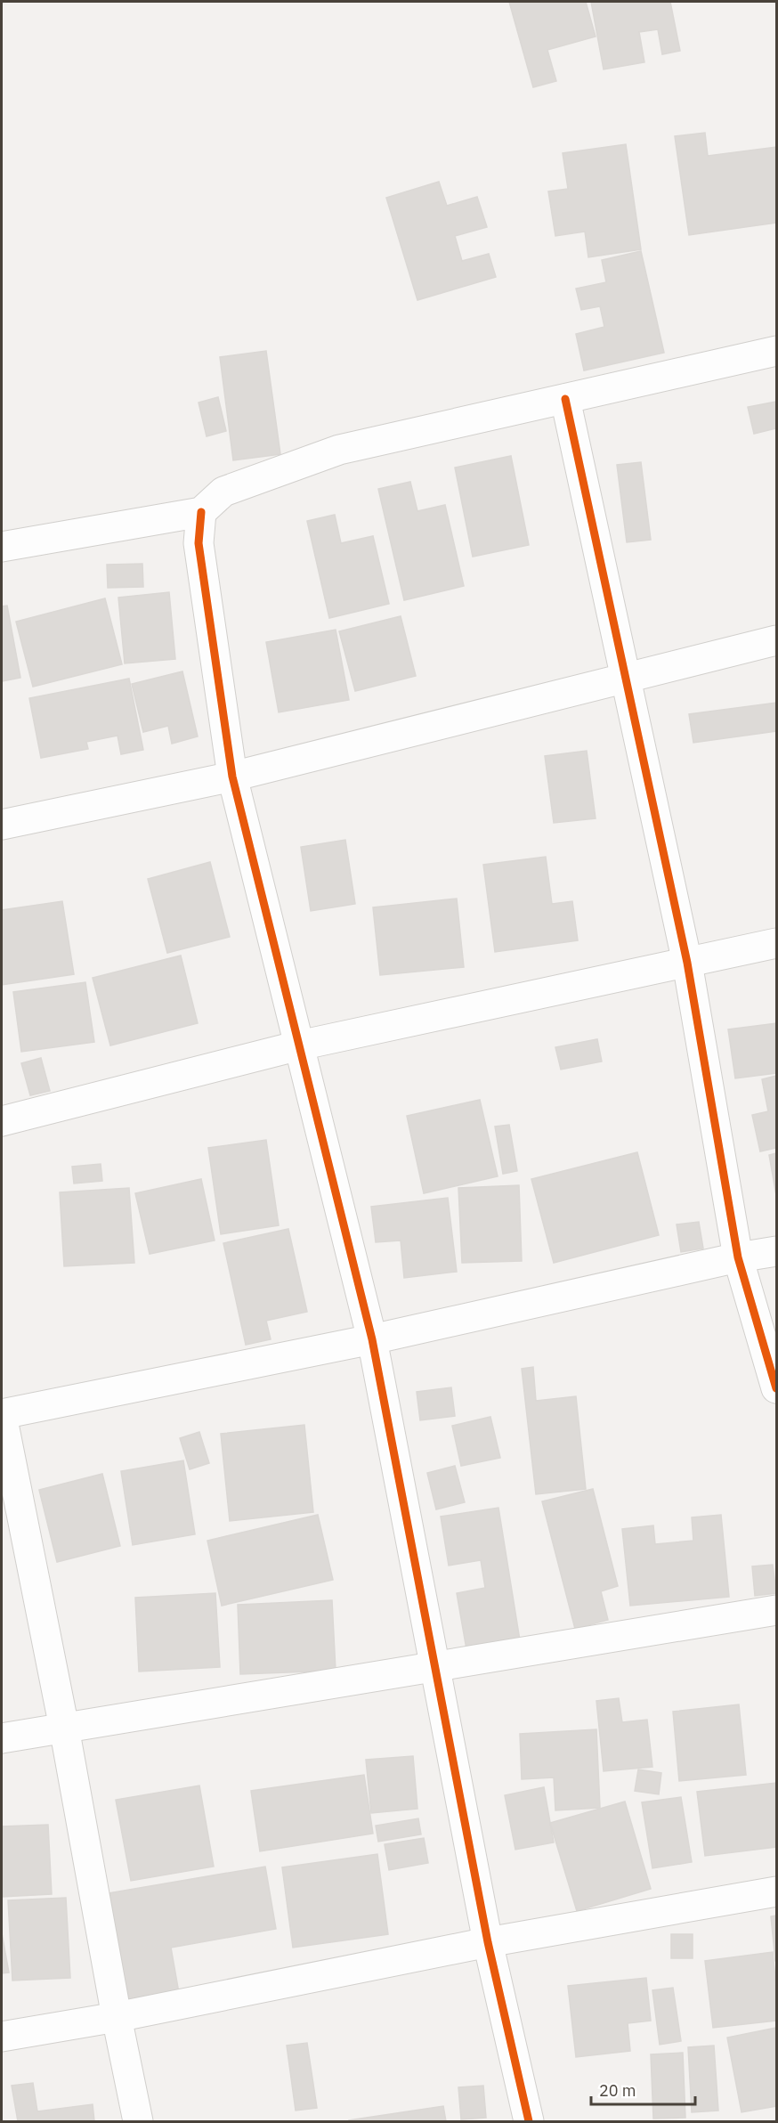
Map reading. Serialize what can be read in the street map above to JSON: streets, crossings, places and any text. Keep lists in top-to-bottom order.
{
  "scale_bar": "20 m"
}
